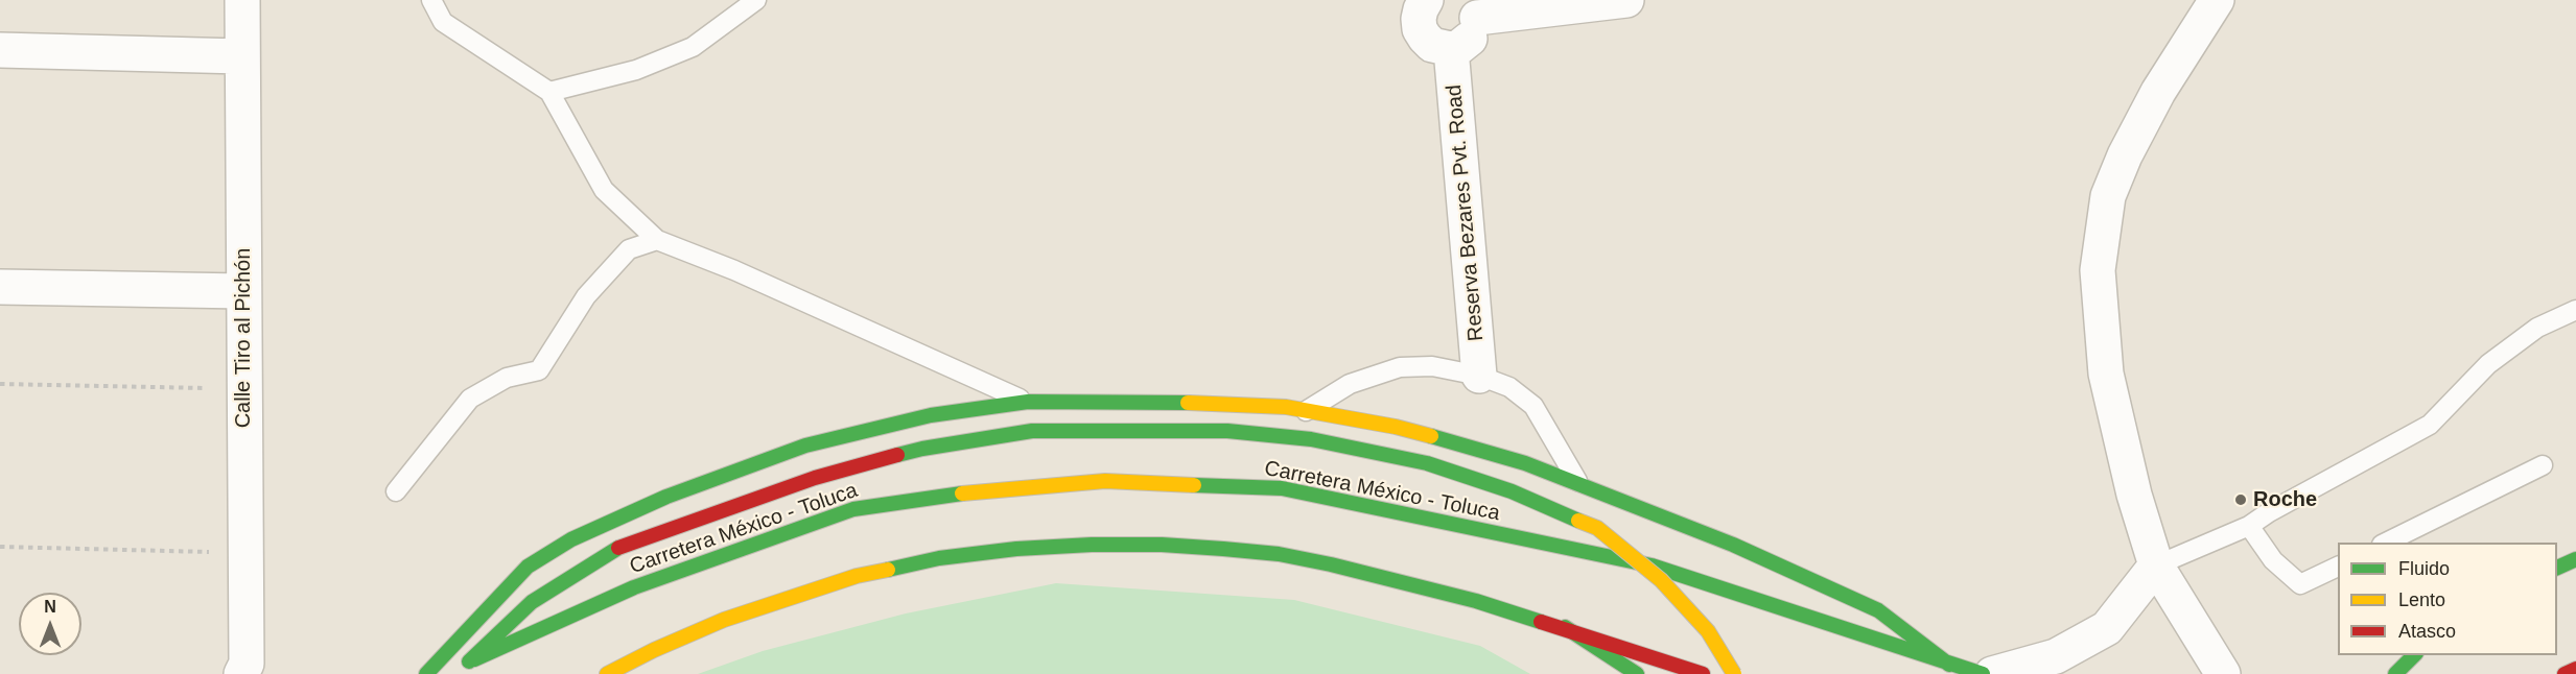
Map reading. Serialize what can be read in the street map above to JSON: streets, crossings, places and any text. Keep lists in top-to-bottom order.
{
  "streets": {
    "main road": ["Carretera México - Toluca"],
    "street": ["Reserva Bezares Pvt. Road", "Calle Tiro al Pichón"]
  },
  "places": ["Roche"],
  "legend": ["Fluido", "Lento", "Atasco"],
  "north": "top"
}
